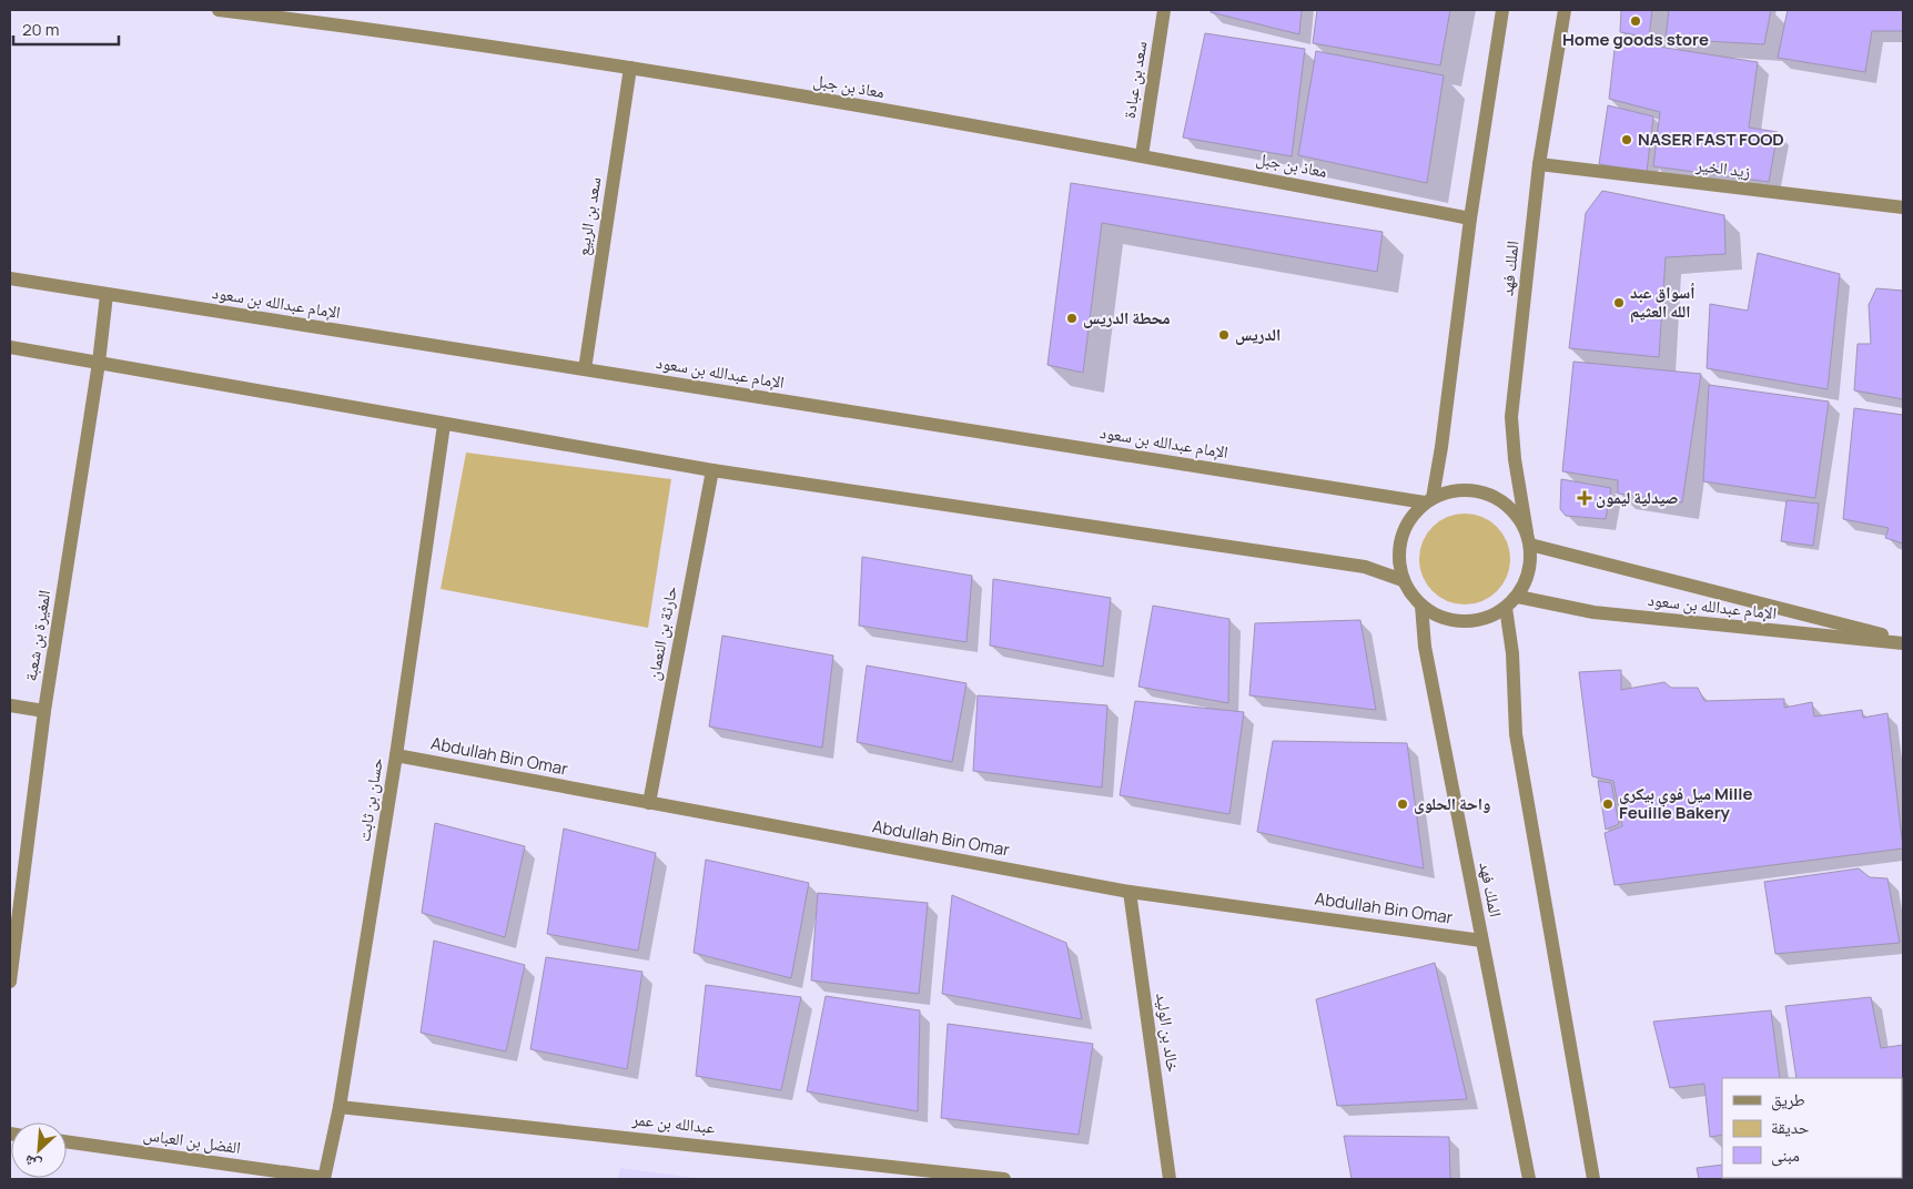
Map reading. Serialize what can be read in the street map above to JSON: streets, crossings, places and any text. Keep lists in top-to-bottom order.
{
  "streets": {
    "street": [
      "سعد بن عبادة",
      "معاذ بن جبل",
      "زيد الخير",
      "سعد بن الربيع",
      "الملك فهد",
      "الإمام عبدالله بن سعود",
      "حارثة بن النعمان",
      "المغيرة بن شعبة",
      "Abdullah Bin Omar",
      "حسان بن ثابت",
      "خالد بن الوليد",
      "عبدالله بن عمر",
      "الفضل بن العباس"
    ]
  },
  "crossings": [
    ["سعد بن عبادة", "معاذ بن جبل"],
    ["معاذ بن جبل", "سعد بن الربيع"],
    ["زيد الخير", "الملك فهد"],
    ["سعد بن الربيع", "الإمام عبدالله بن سعود"],
    ["الملك فهد", "الإمام عبدالله بن سعود"],
    ["الملك فهد", "Abdullah Bin Omar"],
    ["الإمام عبدالله بن سعود", "المغيرة بن شعبة"],
    ["حارثة بن النعمان", "Abdullah Bin Omar"],
    ["Abdullah Bin Omar", "حسان بن ثابت"],
    ["Abdullah Bin Omar", "خالد بن الوليد"],
    ["حسان بن ثابت", "عبدالله بن عمر"],
    ["حسان بن ثابت", "الفضل بن العباس"]
  ],
  "places": {
    "other": [
      "Home goods store",
      "NASER FAST FOOD",
      "أسواق عبد الله العثيم",
      "محطة الدريس",
      "الدريس",
      "واحة الحلوى",
      "ميل فوي بيكري Mille Feuille Bakery"
    ],
    "health": ["صيدلية ليمون"]
  },
  "legend": ["طريق", "حديقة", "مبنى"],
  "scale_bar": "20 m",
  "north": "bottom left"
}
